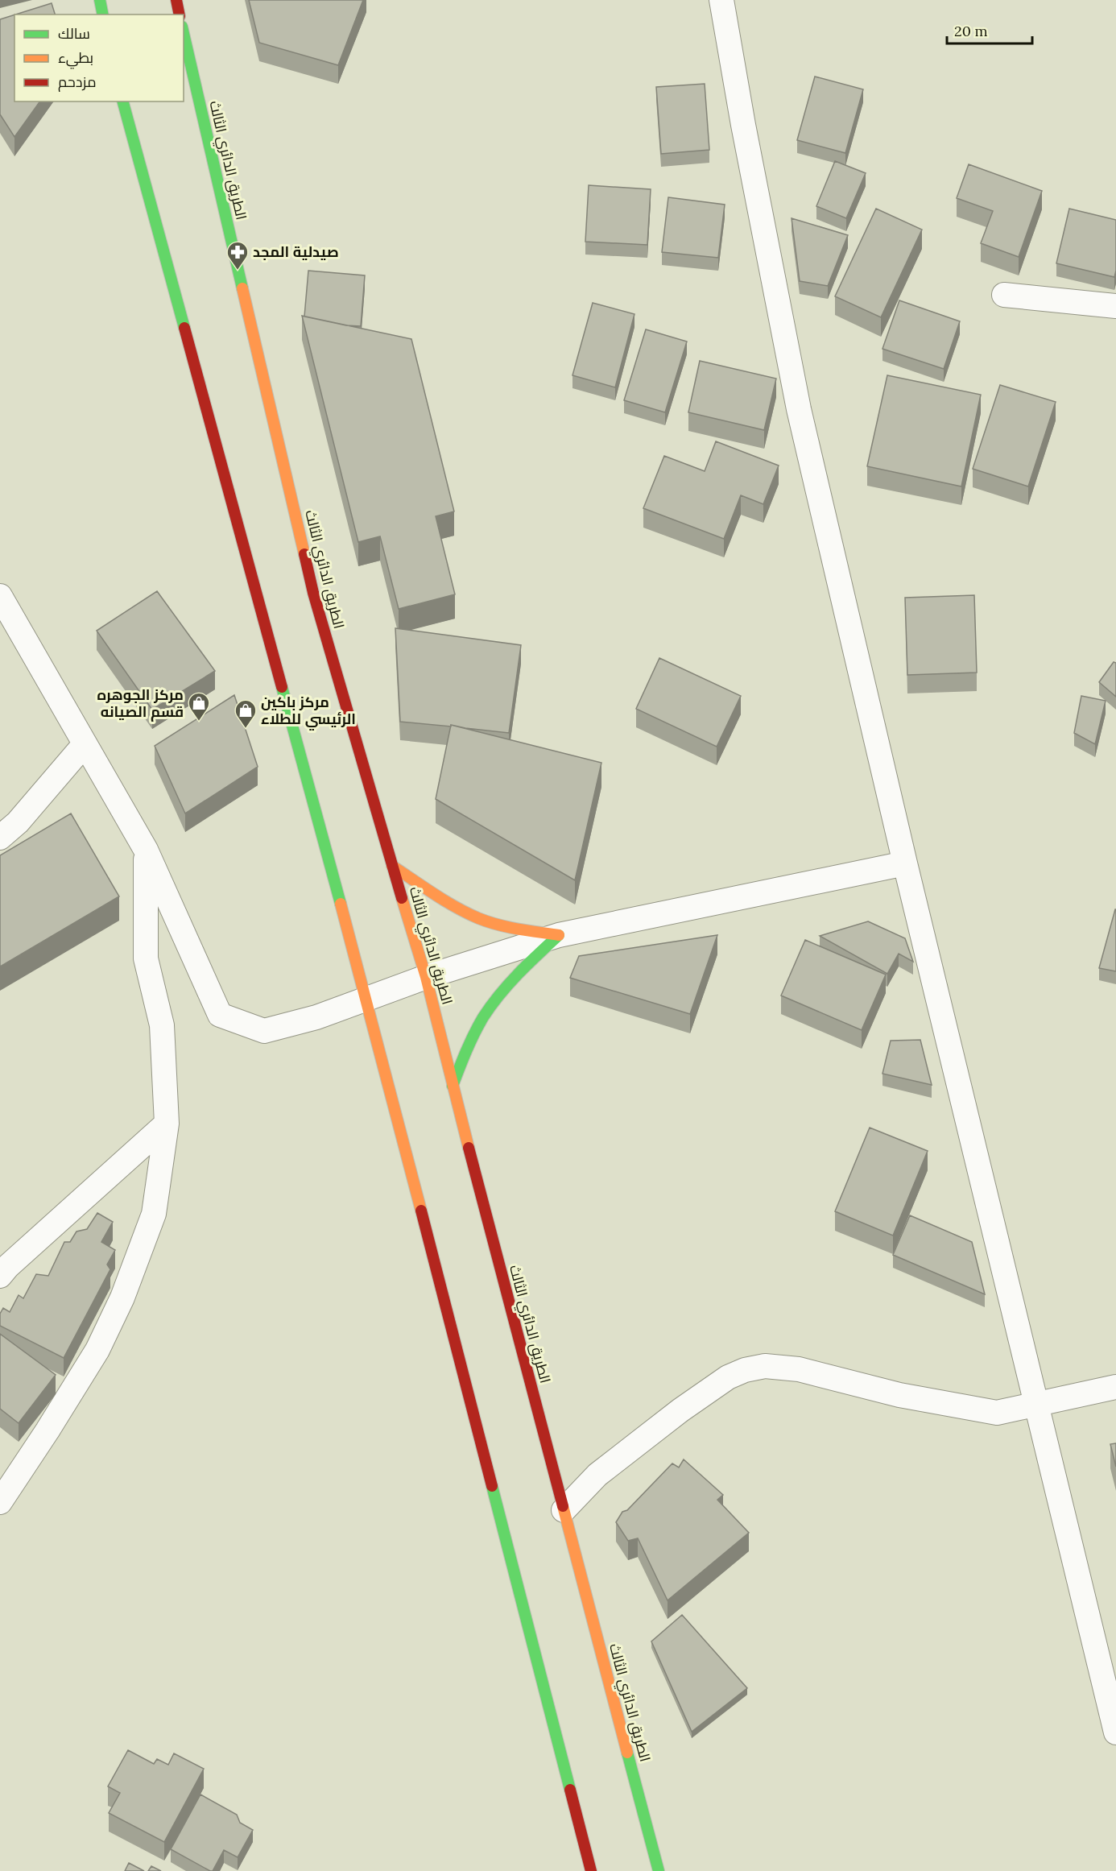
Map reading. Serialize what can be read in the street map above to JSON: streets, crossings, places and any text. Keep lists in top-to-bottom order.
{
  "streets": {
    "main road": ["الطريق الدائري الثالث"]
  },
  "places": {
    "pharmacy": ["صيدلية المجد"],
    "shop": ["مركز الجوهره قسم الصيانه", "مركز باكين الرئيسي للطلاء"]
  },
  "legend": ["سالك", "بطيء", "مزدحم"],
  "scale_bar": "20 m"
}
